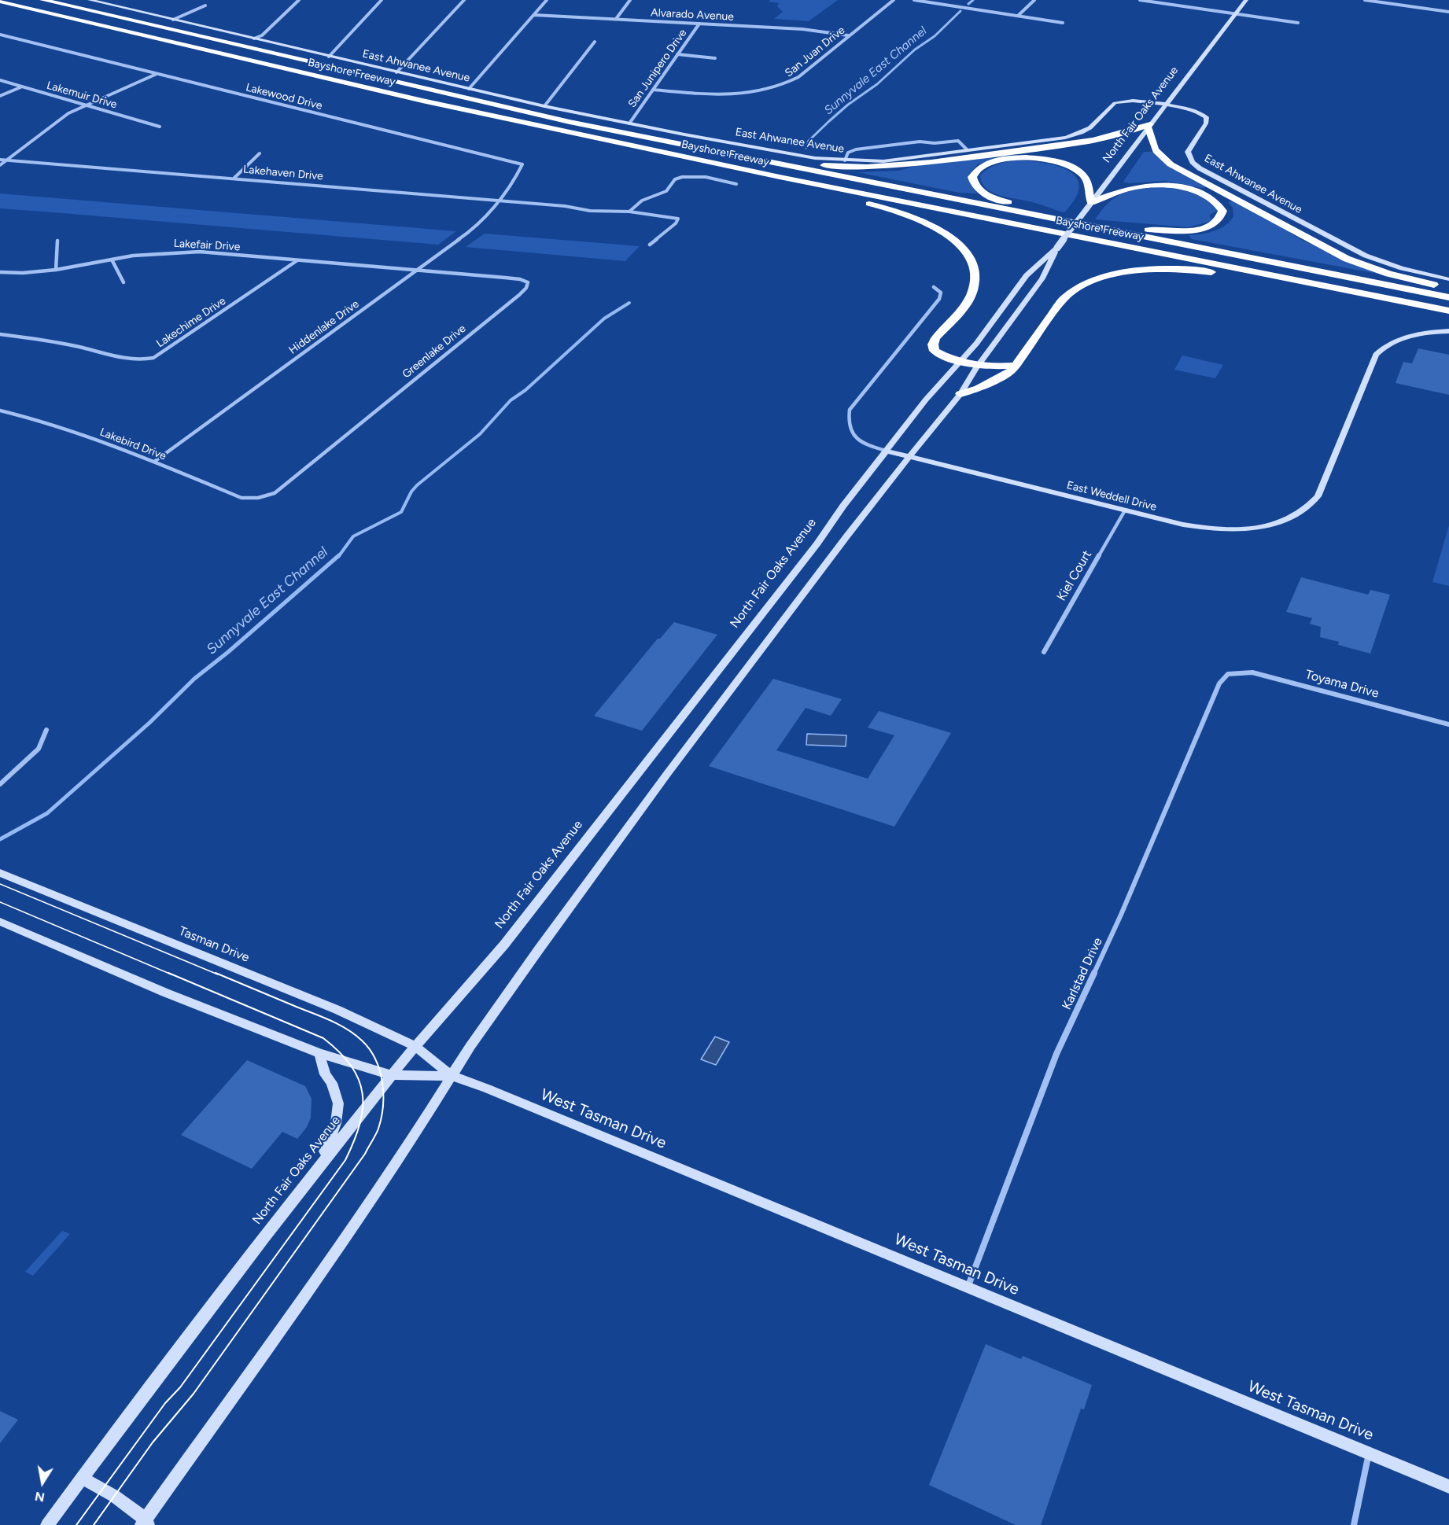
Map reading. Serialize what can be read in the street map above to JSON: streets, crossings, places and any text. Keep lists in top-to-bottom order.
{
  "streets": {
    "highway": ["Bayshore Freeway"],
    "street": [
      "Alvarado Avenue",
      "San Juan Drive",
      "East Ahwanee Avenue",
      "San Junipero Drive",
      "Lakemuir Drive",
      "Lakewood Drive",
      "North Fair Oaks Avenue",
      "Lakehaven Drive",
      "Lakefair Drive",
      "Lakechime Drive",
      "Hiddenlake Drive",
      "Greenlake Drive",
      "Lakebird Drive",
      "East Weddell Drive",
      "Kiel Court",
      "Toyama Drive",
      "Tasman Drive",
      "Karlstad Drive",
      "West Tasman Drive"
    ]
  },
  "crossings": [
    ["Alvarado Avenue", "San Juan Drive"],
    ["Alvarado Avenue", "San Junipero Drive"],
    ["San Juan Drive", "San Junipero Drive"],
    ["East Ahwanee Avenue", "San Junipero Drive"],
    ["East Ahwanee Avenue", "North Fair Oaks Avenue"],
    ["Lakewood Drive", "Lakehaven Drive"],
    ["Lakewood Drive", "Hiddenlake Drive"],
    ["North Fair Oaks Avenue", "East Weddell Drive"],
    ["North Fair Oaks Avenue", "Tasman Drive"],
    ["North Fair Oaks Avenue", "West Tasman Drive"],
    ["Lakehaven Drive", "Hiddenlake Drive"],
    ["Lakefair Drive", "Lakechime Drive"],
    ["Lakefair Drive", "Hiddenlake Drive"],
    ["Lakefair Drive", "Greenlake Drive"],
    ["Hiddenlake Drive", "Greenlake Drive"],
    ["Hiddenlake Drive", "Lakebird Drive"],
    ["Greenlake Drive", "Lakebird Drive"],
    ["East Weddell Drive", "Kiel Court"],
    ["Toyama Drive", "Karlstad Drive"],
    ["Tasman Drive", "West Tasman Drive"],
    ["Karlstad Drive", "West Tasman Drive"]
  ],
  "water": ["Sunnyvale East Channel"],
  "north": "bottom"
}
